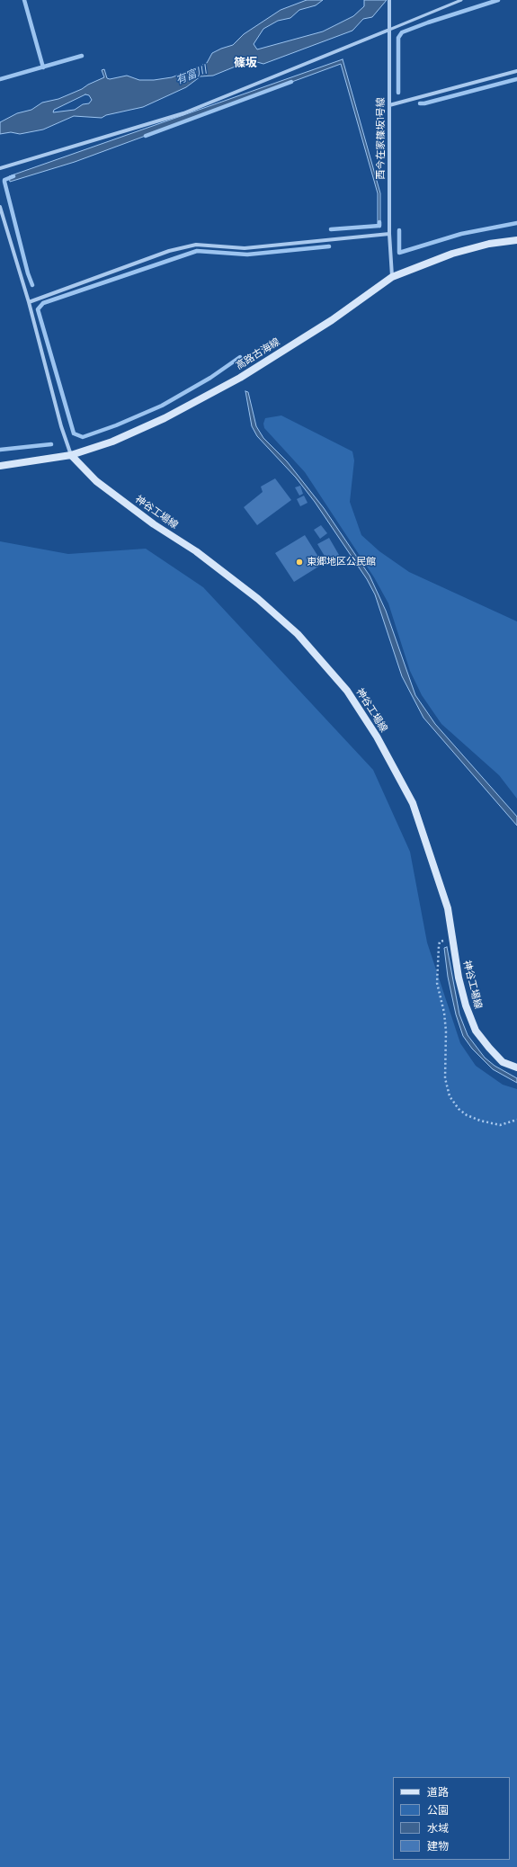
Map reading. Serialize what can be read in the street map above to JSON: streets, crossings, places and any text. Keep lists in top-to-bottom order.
{
  "streets": {
    "street": ["西今在家篠坂1号線", "高路古海線", "神谷工場線"]
  },
  "crossings": [
    ["西今在家篠坂1号線", "高路古海線"],
    ["高路古海線", "神谷工場線"]
  ],
  "districts": ["篠坂"],
  "water": ["有富川"],
  "places": ["東郷地区公民館"],
  "legend": [
    "道路",
    "公園",
    "水域",
    "建物"
  ]
}
